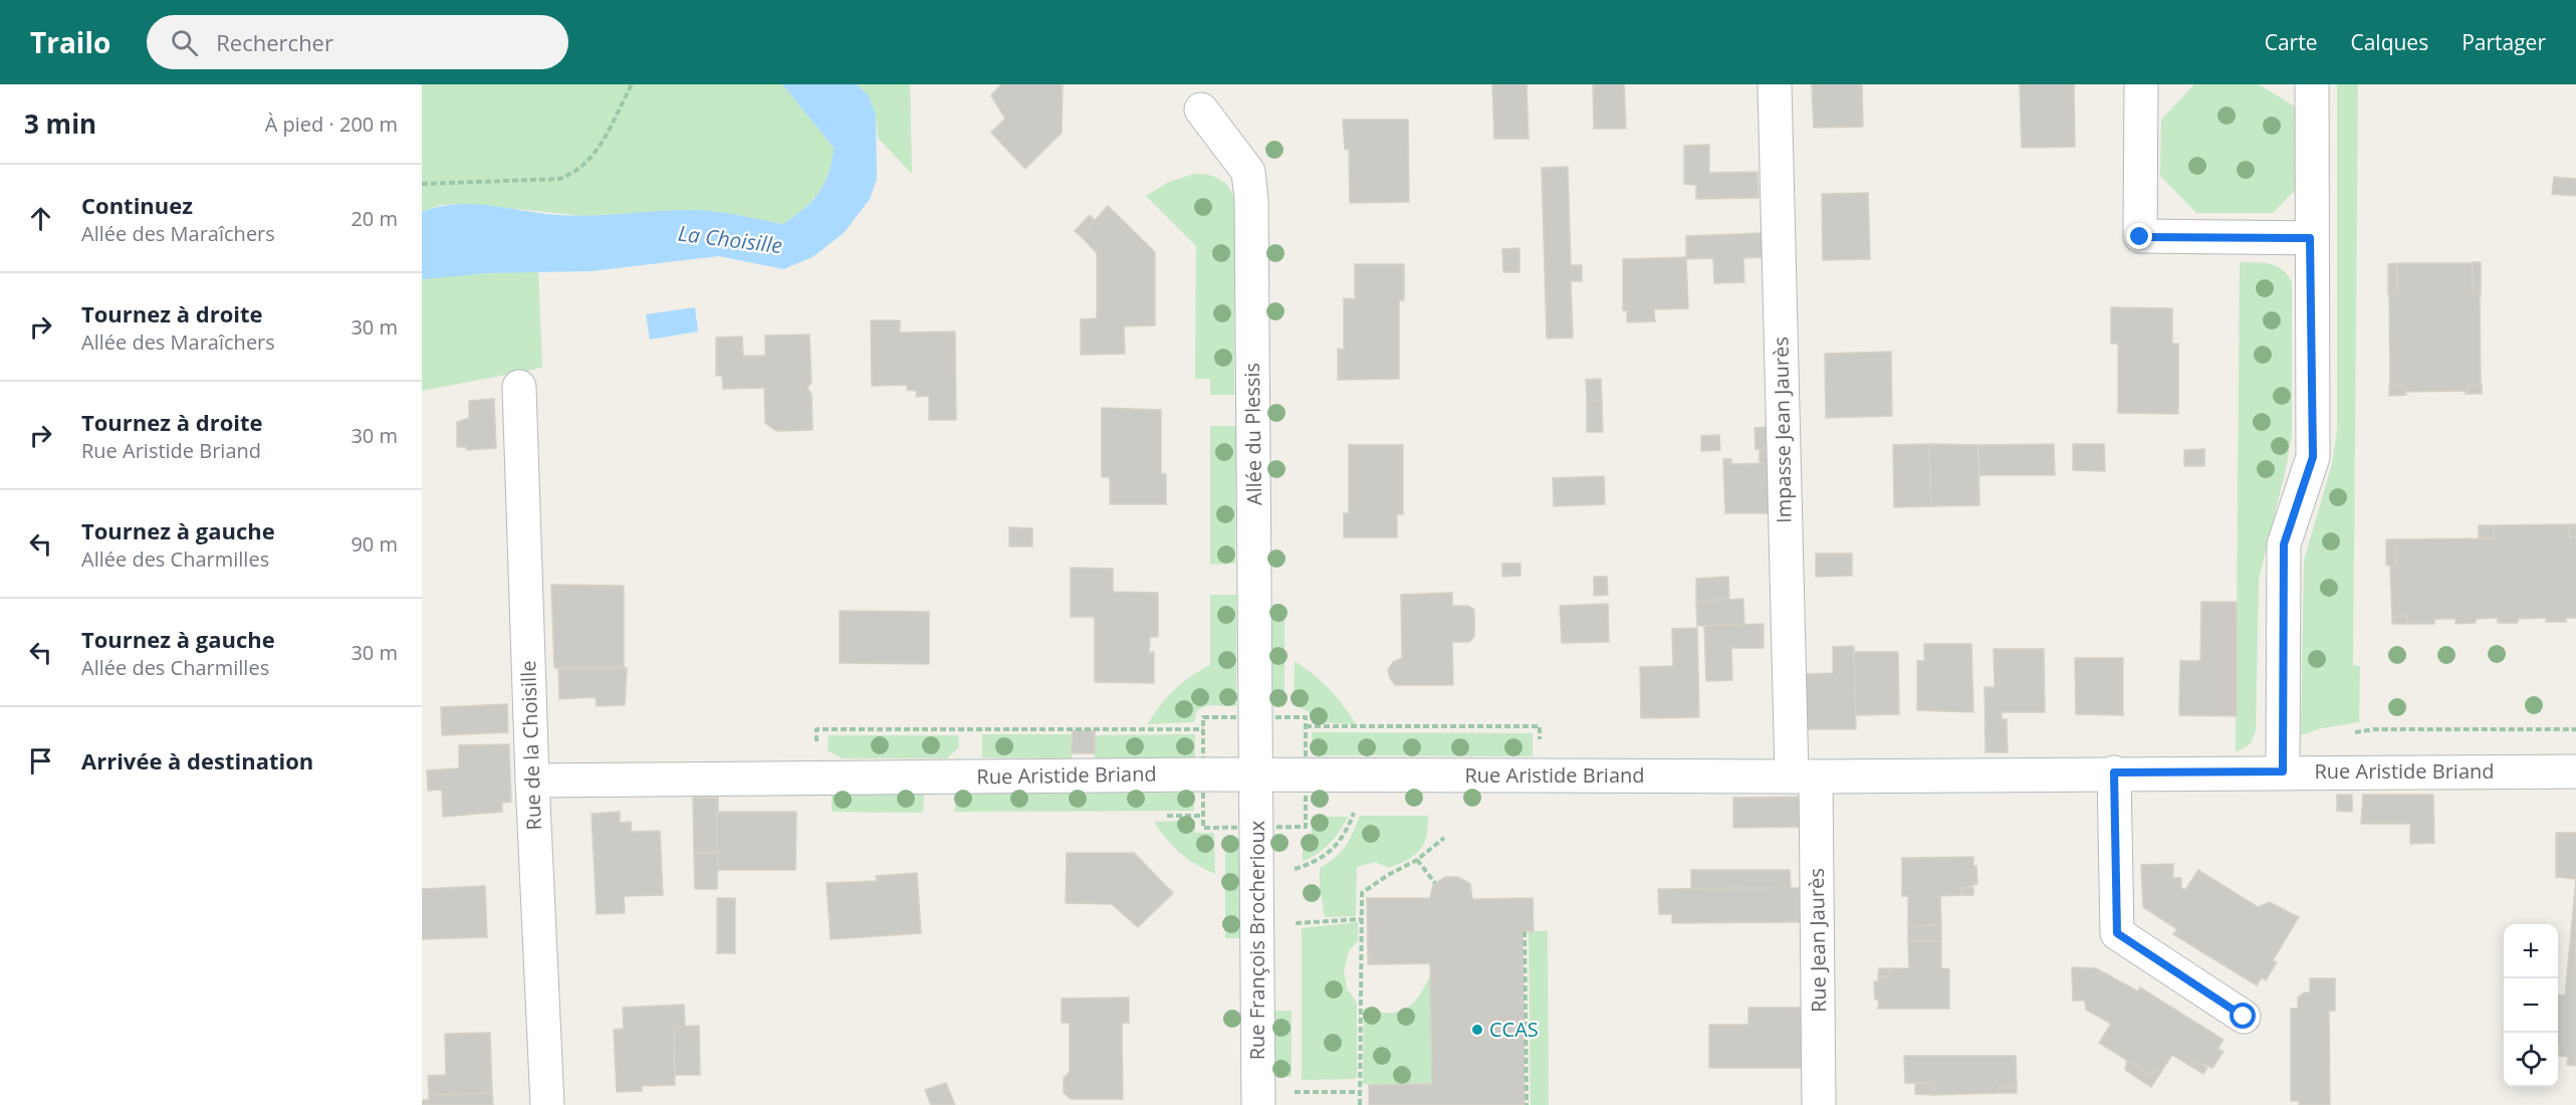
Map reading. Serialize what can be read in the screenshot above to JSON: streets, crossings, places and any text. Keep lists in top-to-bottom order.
{
  "streets": {
    "street": [
      "Impasse Jean Jaurès",
      "Allée du Plessis",
      "Rue de la Choisille",
      "Rue Aristide Briand",
      "Rue François Brocherioux",
      "Rue Jean Jaurès"
    ]
  },
  "crossings": [
    ["Impasse Jean Jaurès", "Rue Aristide Briand"],
    ["Impasse Jean Jaurès", "Rue Jean Jaurès"],
    ["Allée du Plessis", "Rue Aristide Briand"],
    ["Allée du Plessis", "Rue François Brocherioux"],
    ["Rue de la Choisille", "Rue Aristide Briand"],
    ["Rue Aristide Briand", "Rue François Brocherioux"],
    ["Rue Aristide Briand", "Rue Jean Jaurès"]
  ],
  "water": ["La Choisille"],
  "places": ["CCAS"],
  "page": {
    "header": "Trailo",
    "search": "Rechercher",
    "nav": ["Carte", "Calques", "Partager"],
    "heading": ["3 min", "À pied · 200 m"],
    "list": [
      ["Continuez", "Allée des Maraîchers", "20 m"],
      ["Tournez à droite", "Allée des Maraîchers", "30 m"],
      ["Tournez à droite", "Rue Aristide Briand", "30 m"],
      ["Tournez à gauche", "Allée des Charmilles", "90 m"],
      ["Tournez à gauche", "Allée des Charmilles", "30 m"],
      "Arrivée à destination"
    ],
    "map_buttons": ["+", "−"]
  }
}
